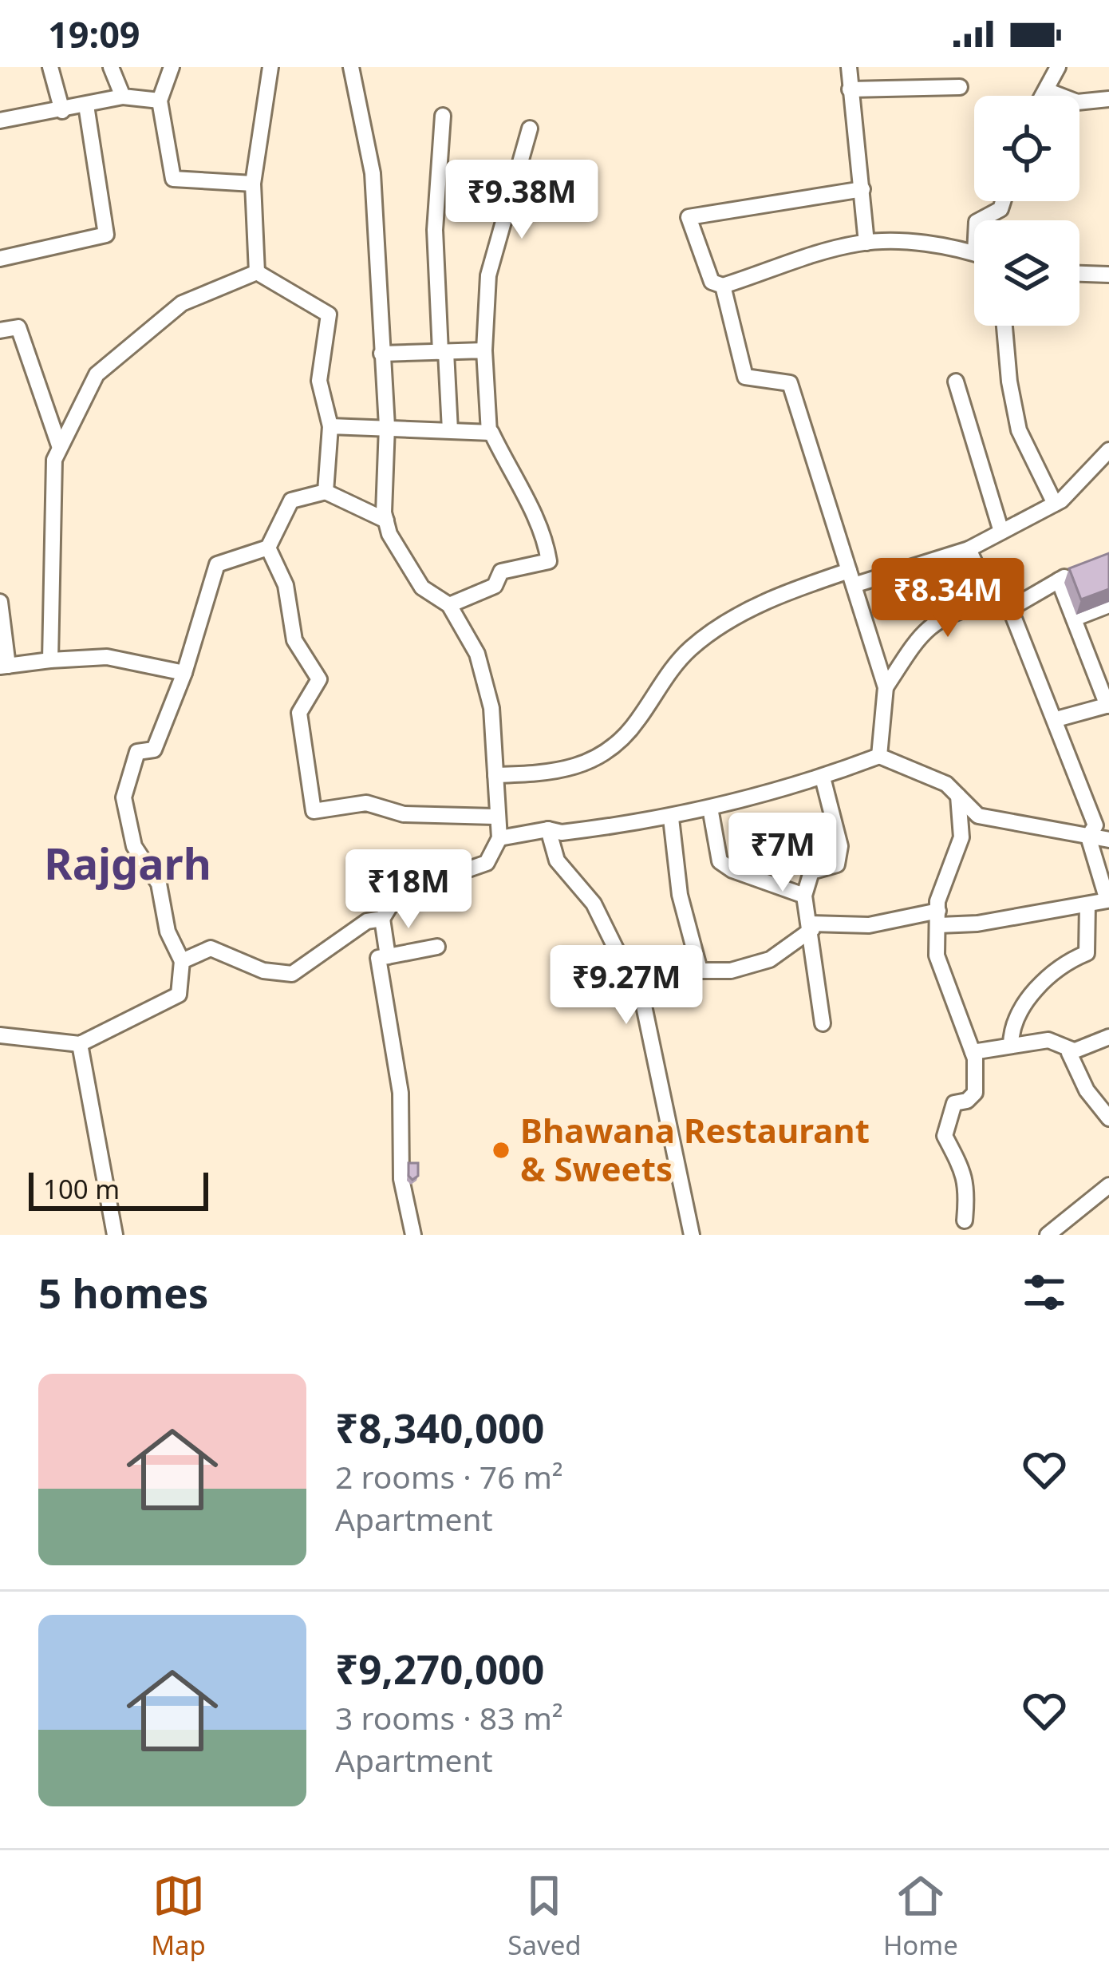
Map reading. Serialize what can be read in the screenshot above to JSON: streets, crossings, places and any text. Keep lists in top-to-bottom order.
{
  "districts": ["Rajgarh"],
  "places": ["Bhawana Restaurant & Sweets"],
  "scale_bar": "100 m",
  "page": {
    "status": "19:09",
    "price": [
      "₹9.38M",
      "₹8.34M",
      "₹7M",
      "₹18M",
      "₹9.27M"
    ],
    "scale": "100 m",
    "heading": "5 homes",
    "list": [
      {
        "name": "₹8,340,000",
        "note": "2 rooms · 76 m² · Apartment"
      },
      {
        "name": "₹9,270,000",
        "note": "3 rooms · 83 m² · Apartment"
      }
    ],
    "tabs": ["Map", "Saved", "Home"]
  }
}
